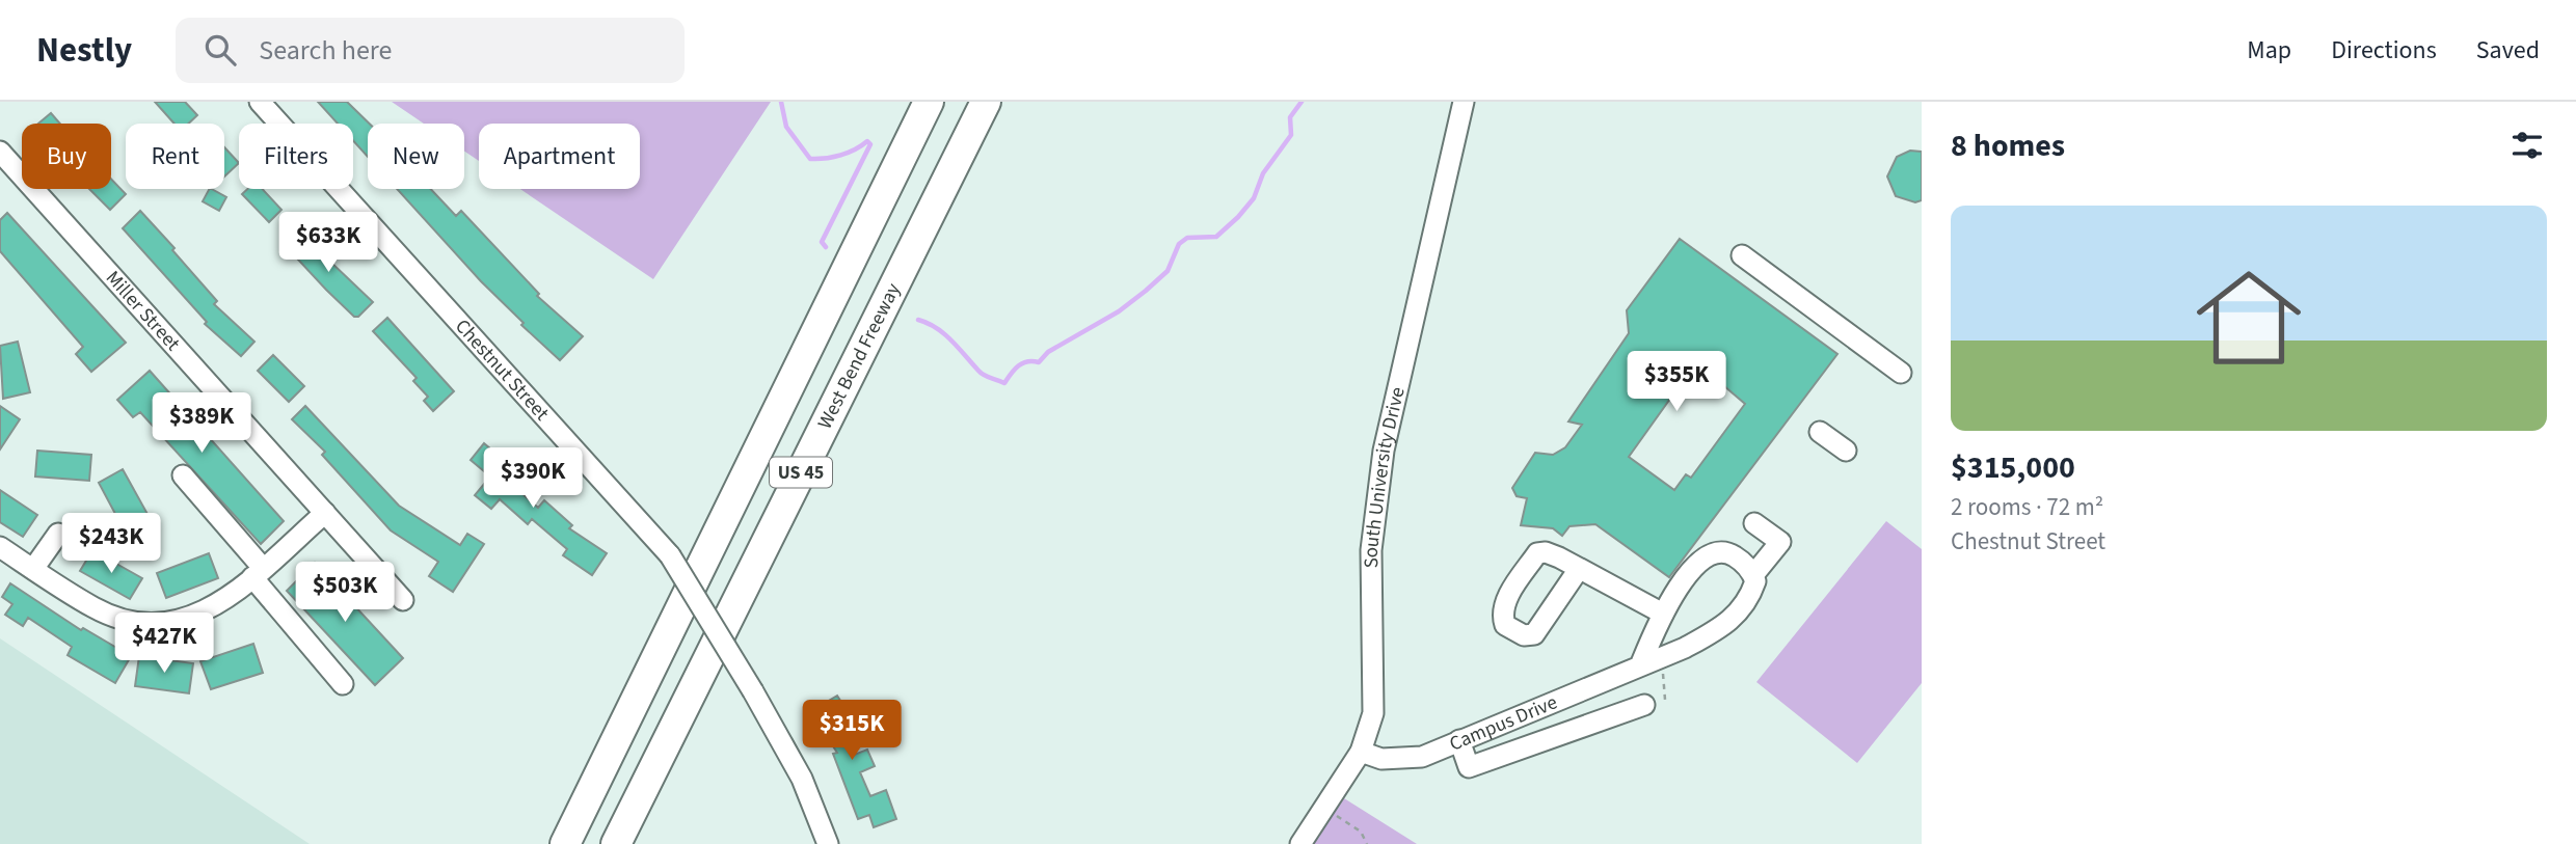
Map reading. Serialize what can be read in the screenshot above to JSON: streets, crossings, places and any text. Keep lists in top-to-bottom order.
{
  "streets": {
    "highway": ["West Bend Freeway", "US 45"],
    "street": [
      "Miller Street",
      "Chestnut Street",
      "South University Drive",
      "Campus Drive"
    ]
  },
  "crossings": [
    ["South University Drive", "Campus Drive"]
  ],
  "page": {
    "header": "Nestly",
    "search": "Search here",
    "nav": ["Map", "Directions", "Saved"],
    "heading": "8 homes",
    "chip": [
      "Buy",
      "Rent",
      "Filters",
      "New",
      "Apartment"
    ],
    "list": [
      {
        "name": "$315,000",
        "note": "2 rooms · 72 m² · Chestnut Street"
      }
    ],
    "price": [
      "$633K",
      "$355K",
      "$389K",
      "$390K",
      "$243K",
      "$503K",
      "$427K",
      "$315K"
    ]
  }
}
